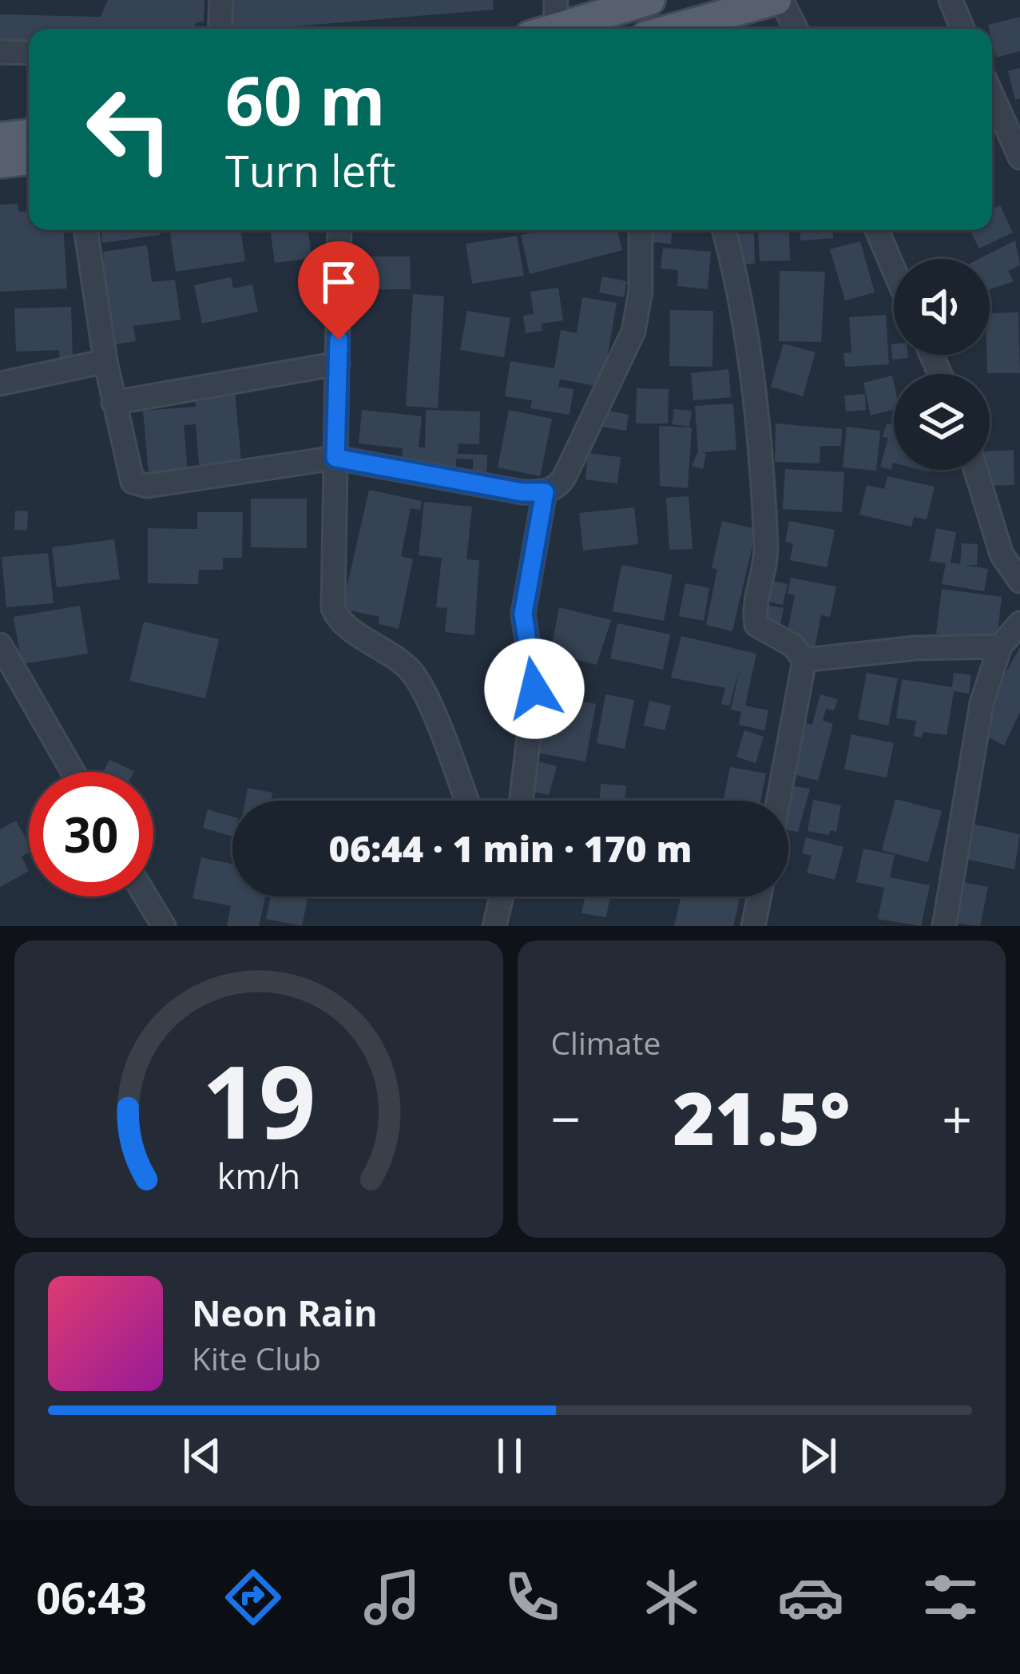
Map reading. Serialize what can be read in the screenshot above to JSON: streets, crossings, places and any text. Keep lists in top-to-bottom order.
{
  "page": {
    "turn": ["60 m", "Turn left"],
    "limit": "30",
    "trip": "06:44 · 1 min · 170 m",
    "tile": "Climate",
    "heat": ["−", "21.5°", "+"],
    "song": ["Neon Rain", "Kite Club"],
    "tabs": "06:43",
    "gauge": ["19", "km/h"]
  }
}
